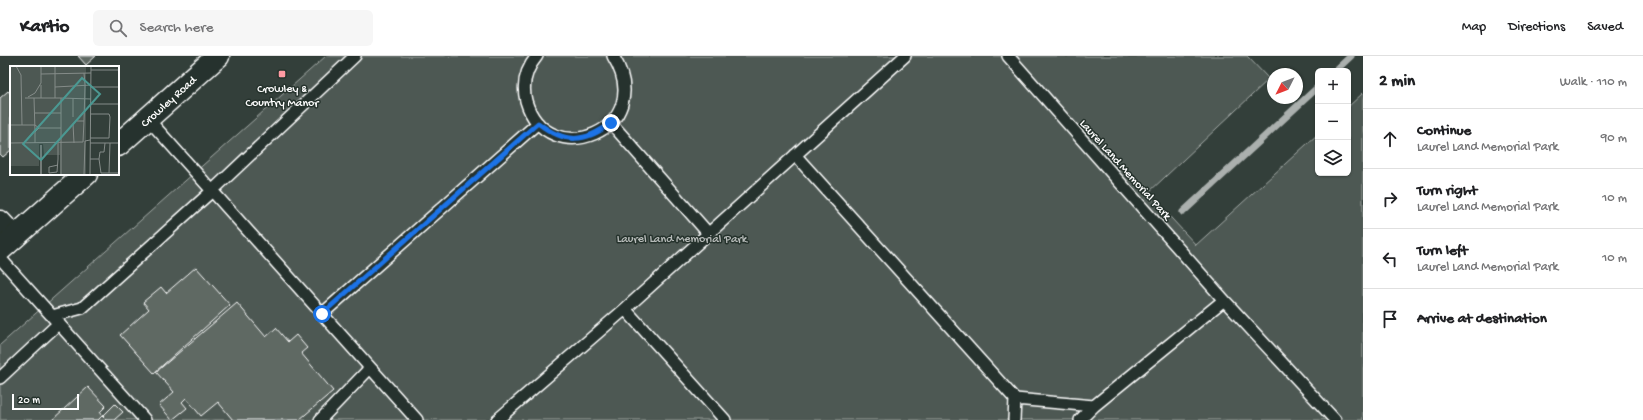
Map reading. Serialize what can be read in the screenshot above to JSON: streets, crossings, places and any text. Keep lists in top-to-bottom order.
{
  "streets": {
    "main road": ["Crowley Road"],
    "lane": ["Laurel Land Memorial Park"]
  },
  "parks": ["Laurel Land Memorial Park"],
  "places": {
    "transit": ["Crowley & Country Manor"]
  },
  "scale_bar": "20 m",
  "north": "bottom left",
  "page": {
    "header": "Kartio",
    "search": "Search here",
    "nav": ["Map", "Directions", "Saved"],
    "heading": ["2 min", "Walk · 110 m"],
    "map_buttons": ["+", "−"],
    "list": [
      ["Continue", "Laurel Land Memorial Park", "90 m"],
      ["Turn right", "Laurel Land Memorial Park", "10 m"],
      ["Turn left", "Laurel Land Memorial Park", "10 m"],
      "Arrive at destination"
    ],
    "scale": "20 m"
  }
}
